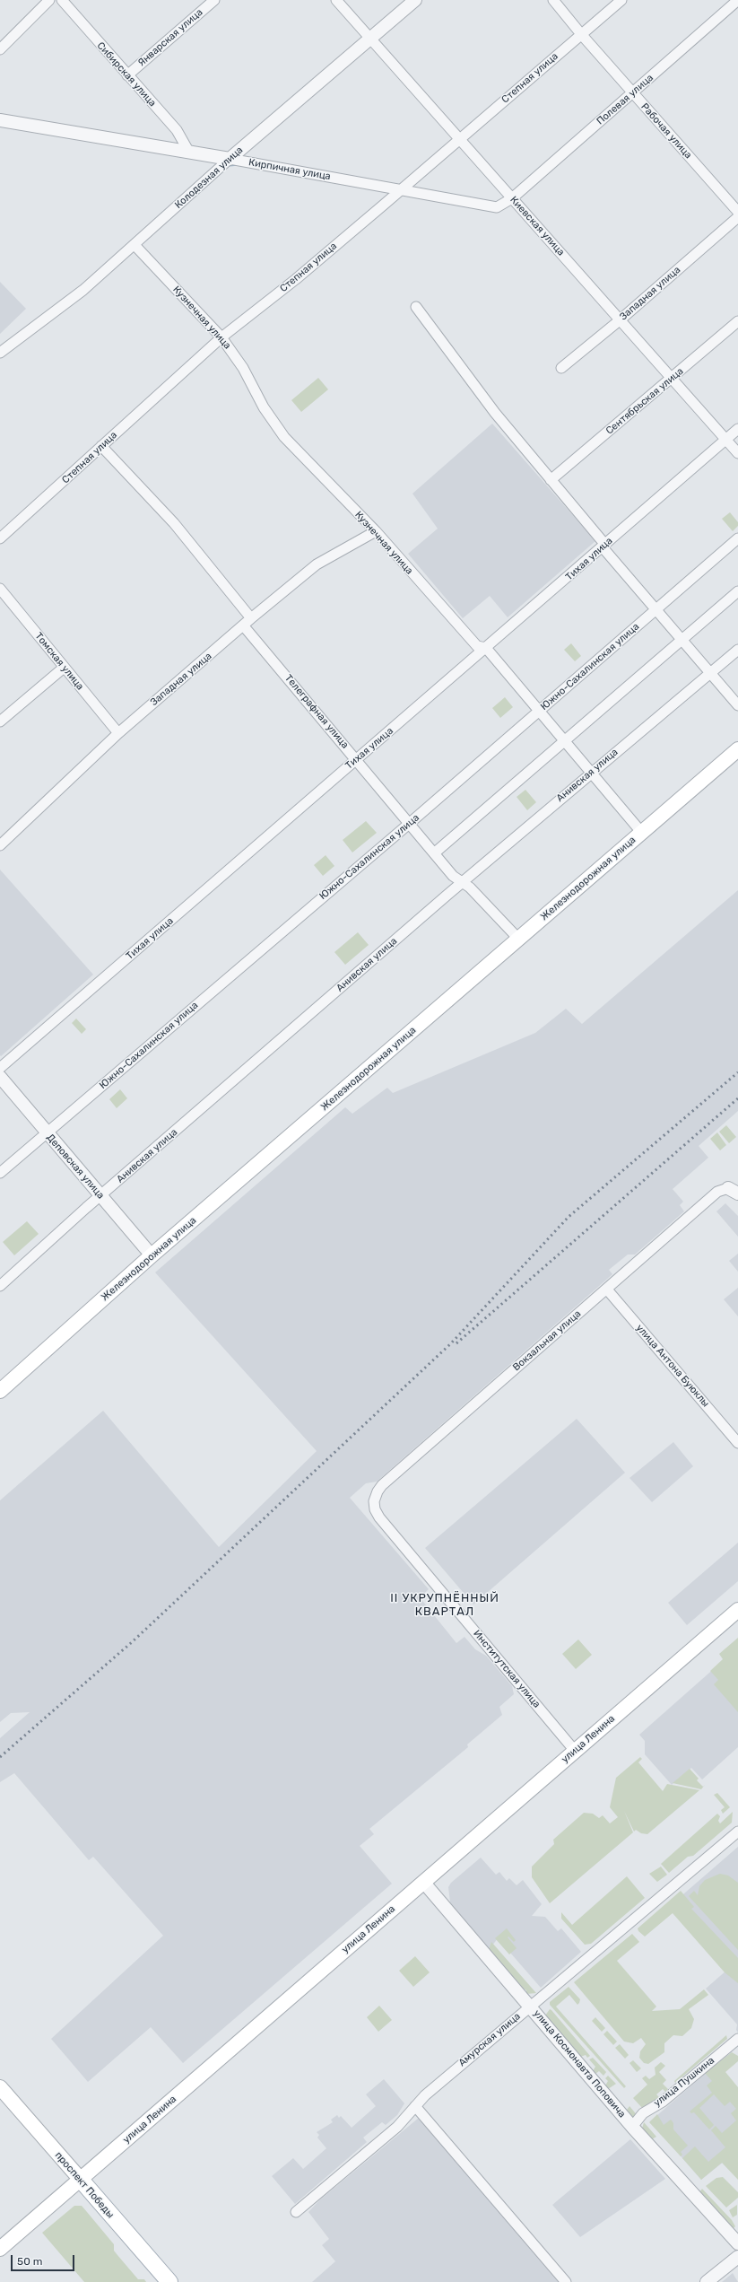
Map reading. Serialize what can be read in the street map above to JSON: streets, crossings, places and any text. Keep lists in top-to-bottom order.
{
  "streets": {
    "main road": ["Железнодорожная улица", "улица Ленина", "проспект Победы"],
    "street": [
      "Январская улица",
      "Сибирская улица",
      "Степная улица",
      "Полевая улица",
      "Рабочая улица",
      "Кирпичная улица",
      "Колодезная улица",
      "Киевская улица",
      "Западная улица",
      "Кузнечная улица",
      "Сентябрьская улица",
      "Тихая улица",
      "Томская улица",
      "Южно-Сахалинская улица",
      "Телеграфная улица",
      "Анивская улица",
      "Деповская улица",
      "Вокзальная улица",
      "улица Антона Буюклы",
      "Институтская улица",
      "Амурская улица",
      "улица Космонавта Поповича",
      "улица Пушкина"
    ]
  },
  "crossings": [
    ["Январская улица", "Сибирская улица"],
    ["Сибирская улица", "Кирпичная улица"],
    ["Степная улица", "Рабочая улица"],
    ["Степная улица", "Кирпичная улица"],
    ["Степная улица", "Киевская улица"],
    ["Степная улица", "Кузнечная улица"],
    ["Полевая улица", "Рабочая улица"],
    ["Полевая улица", "Кирпичная улица"],
    ["Полевая улица", "Киевская улица"],
    ["Кирпичная улица", "Колодезная улица"],
    ["Кирпичная улица", "Киевская улица"],
    ["Колодезная улица", "Киевская улица"],
    ["Колодезная улица", "Кузнечная улица"],
    ["Киевская улица", "Западная улица"],
    ["Киевская улица", "Сентябрьская улица"],
    ["Киевская улица", "Тихая улица"],
    ["Западная улица", "Кузнечная улица"],
    ["Западная улица", "Томская улица"],
    ["Западная улица", "Телеграфная улица"],
    ["Кузнечная улица", "Тихая улица"],
    ["Кузнечная улица", "Южно-Сахалинская улица"],
    ["Кузнечная улица", "Анивская улица"],
    ["Кузнечная улица", "Железнодорожная улица"],
    ["Тихая улица", "Телеграфная улица"],
    ["Южно-Сахалинская улица", "Телеграфная улица"],
    ["Южно-Сахалинская улица", "Деповская улица"],
    ["Телеграфная улица", "Анивская улица"],
    ["Телеграфная улица", "Железнодорожная улица"],
    ["Анивская улица", "Деповская улица"],
    ["Железнодорожная улица", "Деповская улица"],
    ["Вокзальная улица", "улица Антона Буюклы"],
    ["Вокзальная улица", "Институтская улица"],
    ["Институтская улица", "улица Ленина"],
    ["улица Ленина", "улица Космонавта Поповича"],
    ["улица Ленина", "проспект Победы"],
    ["Амурская улица", "улица Космонавта Поповича"],
    ["улица Космонавта Поповича", "улица Пушкина"]
  ],
  "districts": ["II УКРУПНЁННЫЙ КВАРТАЛ"],
  "scale_bar": "50 m"
}
